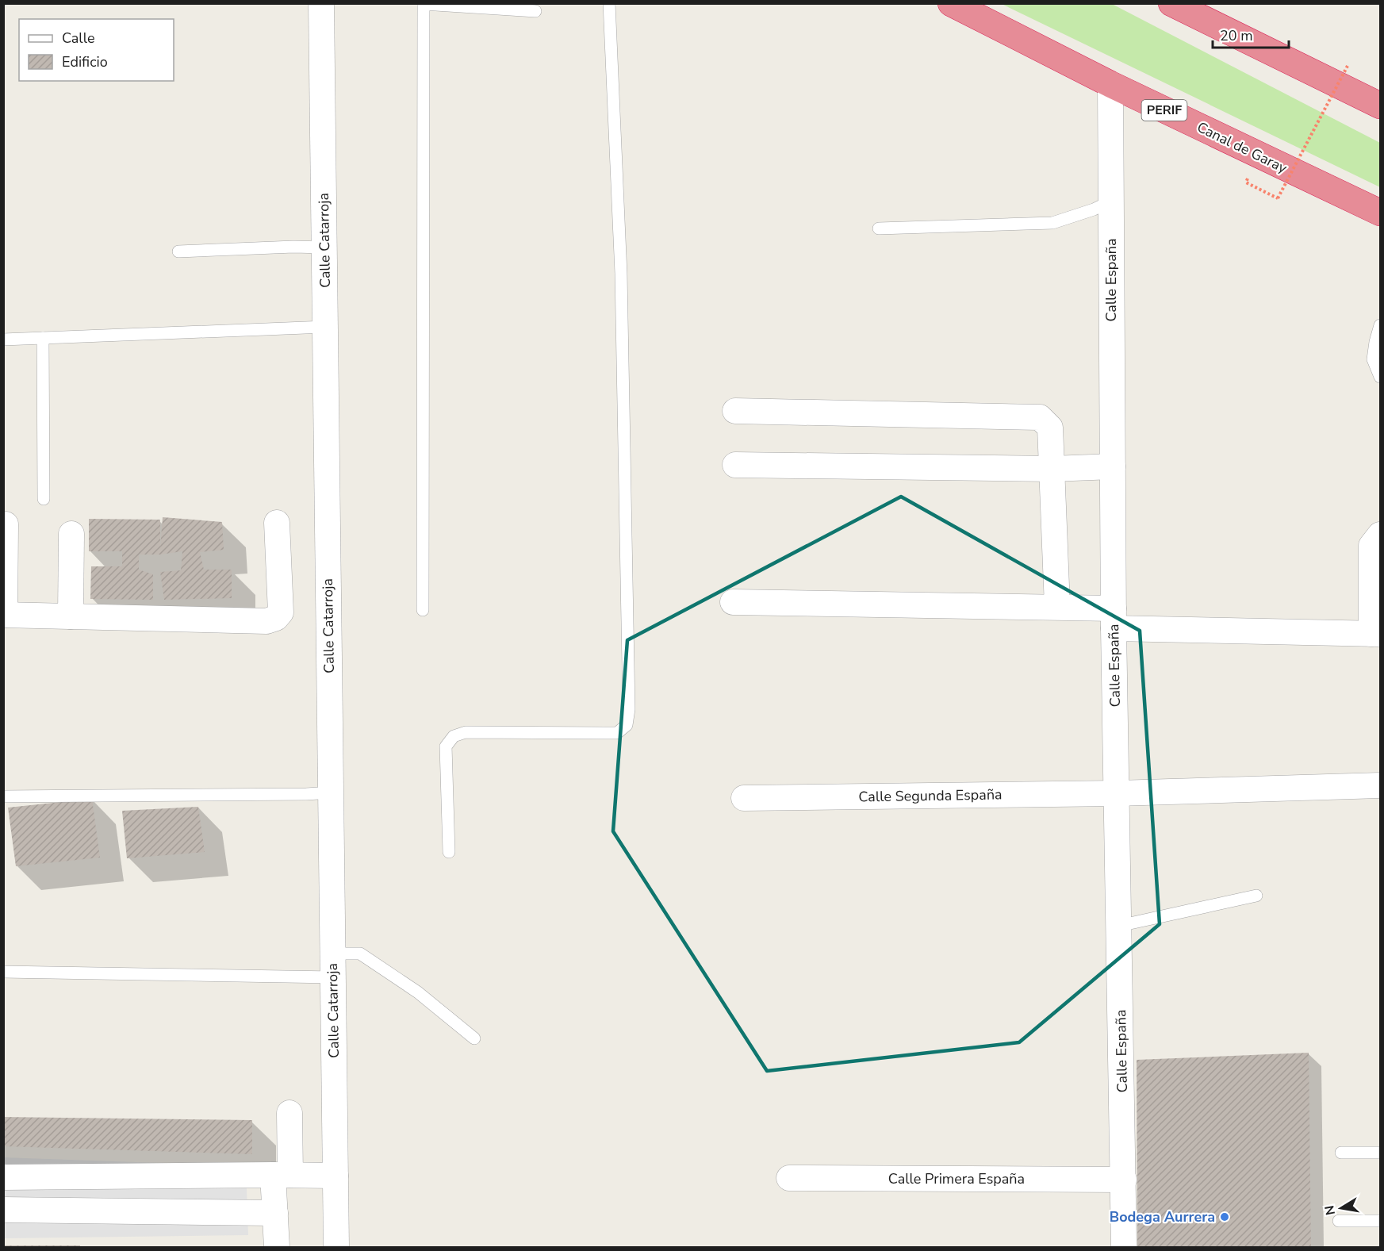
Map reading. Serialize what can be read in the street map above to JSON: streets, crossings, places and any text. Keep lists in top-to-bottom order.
{
  "streets": {
    "highway": ["PERIF", "Canal de Garay"],
    "street": [
      "Calle Catarroja",
      "Calle España",
      "Calle Segunda España",
      "Calle Primera España"
    ]
  },
  "crossings": [
    ["Canal de Garay", "Calle España"],
    ["Calle España", "Calle Segunda España"],
    ["Calle España", "Calle Primera España"]
  ],
  "places": ["Bodega Aurrera"],
  "legend": ["Calle", "Edificio"],
  "scale_bar": "20 m",
  "north": "left"
}
